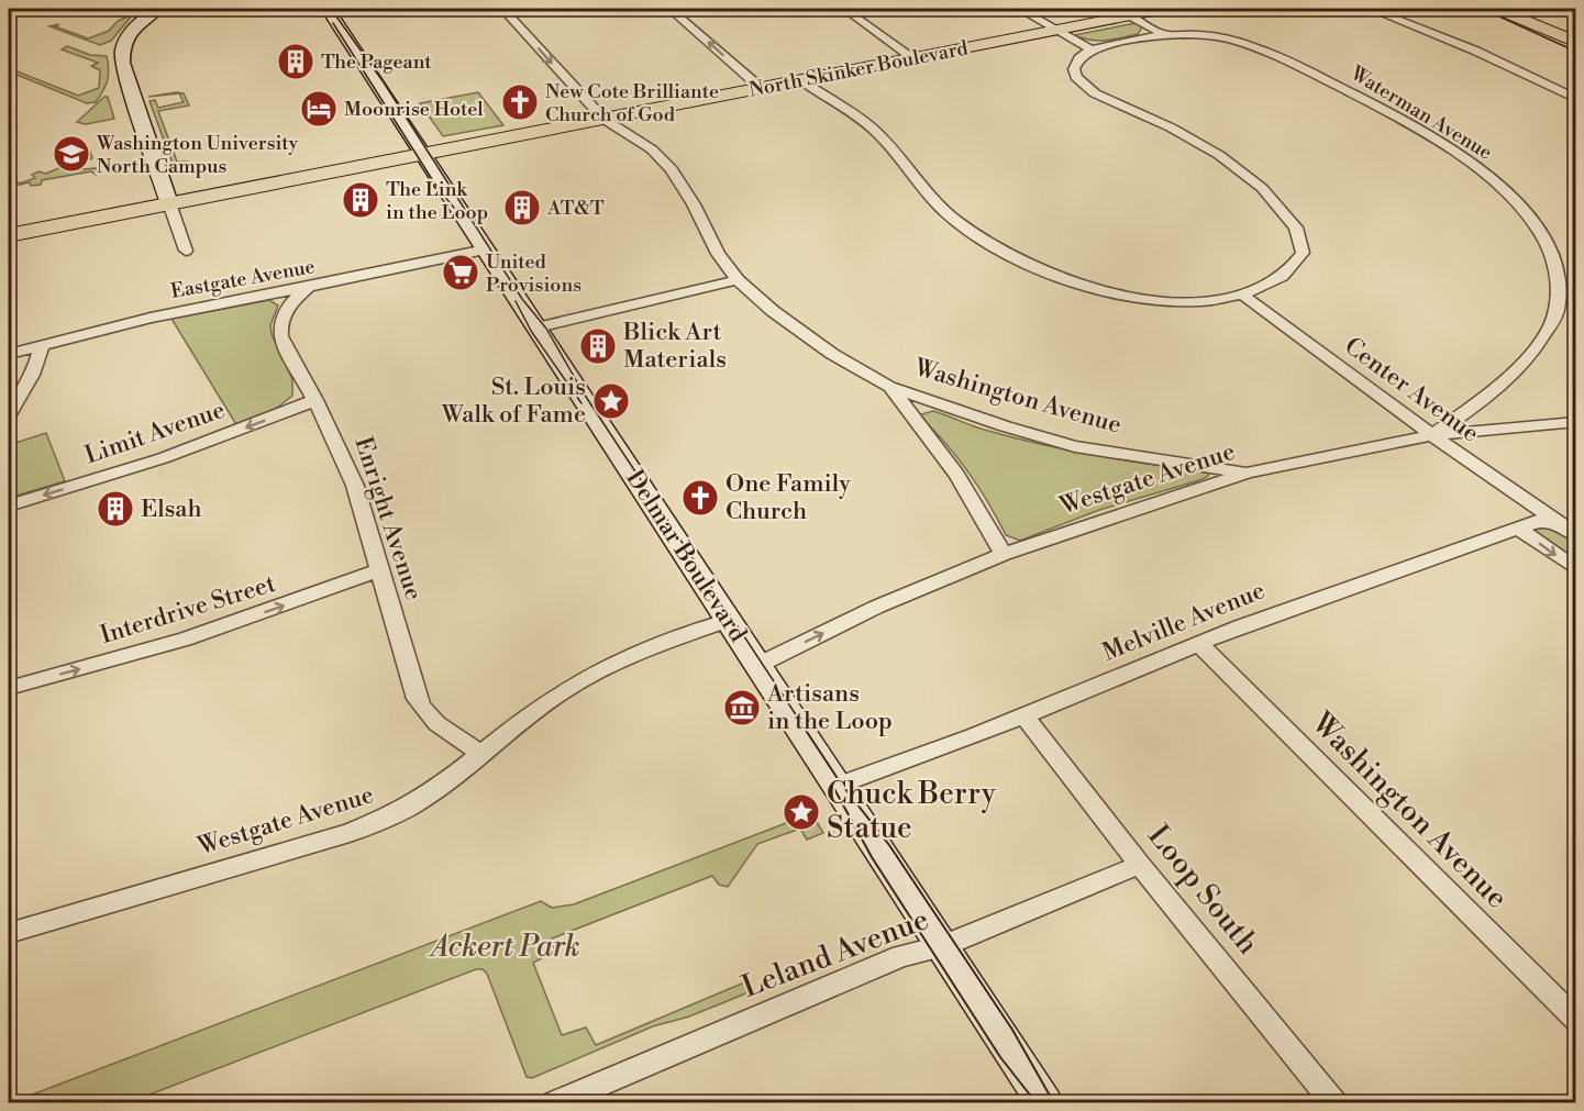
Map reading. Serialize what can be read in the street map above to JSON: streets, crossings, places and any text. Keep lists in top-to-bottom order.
{
  "streets": {
    "main road": ["North Skinker Boulevard", "Delmar Boulevard"],
    "street": [
      "Waterman Avenue",
      "Eastgate Avenue",
      "Center Avenue",
      "Washington Avenue",
      "Limit Avenue",
      "Westgate Avenue",
      "Enright Avenue",
      "Interdrive Street",
      "Melville Avenue",
      "Loop South",
      "Leland Avenue"
    ]
  },
  "crossings": [
    ["North Skinker Boulevard", "Waterman Avenue"],
    ["North Skinker Boulevard", "Washington Avenue"],
    ["North Skinker Boulevard", "Delmar Boulevard"],
    ["Waterman Avenue", "Center Avenue"],
    ["Waterman Avenue", "Westgate Avenue"],
    ["Eastgate Avenue", "Enright Avenue"],
    ["Eastgate Avenue", "Delmar Boulevard"],
    ["Center Avenue", "Westgate Avenue"],
    ["Center Avenue", "Melville Avenue"],
    ["Washington Avenue", "Westgate Avenue"],
    ["Washington Avenue", "Melville Avenue"],
    ["Limit Avenue", "Enright Avenue"],
    ["Westgate Avenue", "Enright Avenue"],
    ["Westgate Avenue", "Delmar Boulevard"],
    ["Enright Avenue", "Interdrive Street"],
    ["Delmar Boulevard", "Melville Avenue"],
    ["Delmar Boulevard", "Leland Avenue"],
    ["Melville Avenue", "Loop South"],
    ["Loop South", "Leland Avenue"]
  ],
  "one_way": ["Limit Avenue", "Interdrive Street"],
  "parks": ["Ackert Park"],
  "places": {
    "building": [
      "The Pageant",
      "The Link in the Loop",
      "AT&T",
      "Blick Art Materials",
      "Elsah"
    ],
    "church": ["New Cote Brilliante Church of God", "One Family Church"],
    "hotel": ["Moonrise Hotel"],
    "school or university": ["Washington University North Campus"],
    "supermarket": ["United Provisions"],
    "place": ["St. Louis Walk of Fame", "Chuck Berry Statue"],
    "museum": ["Artisans in the Loop"]
  }
}
